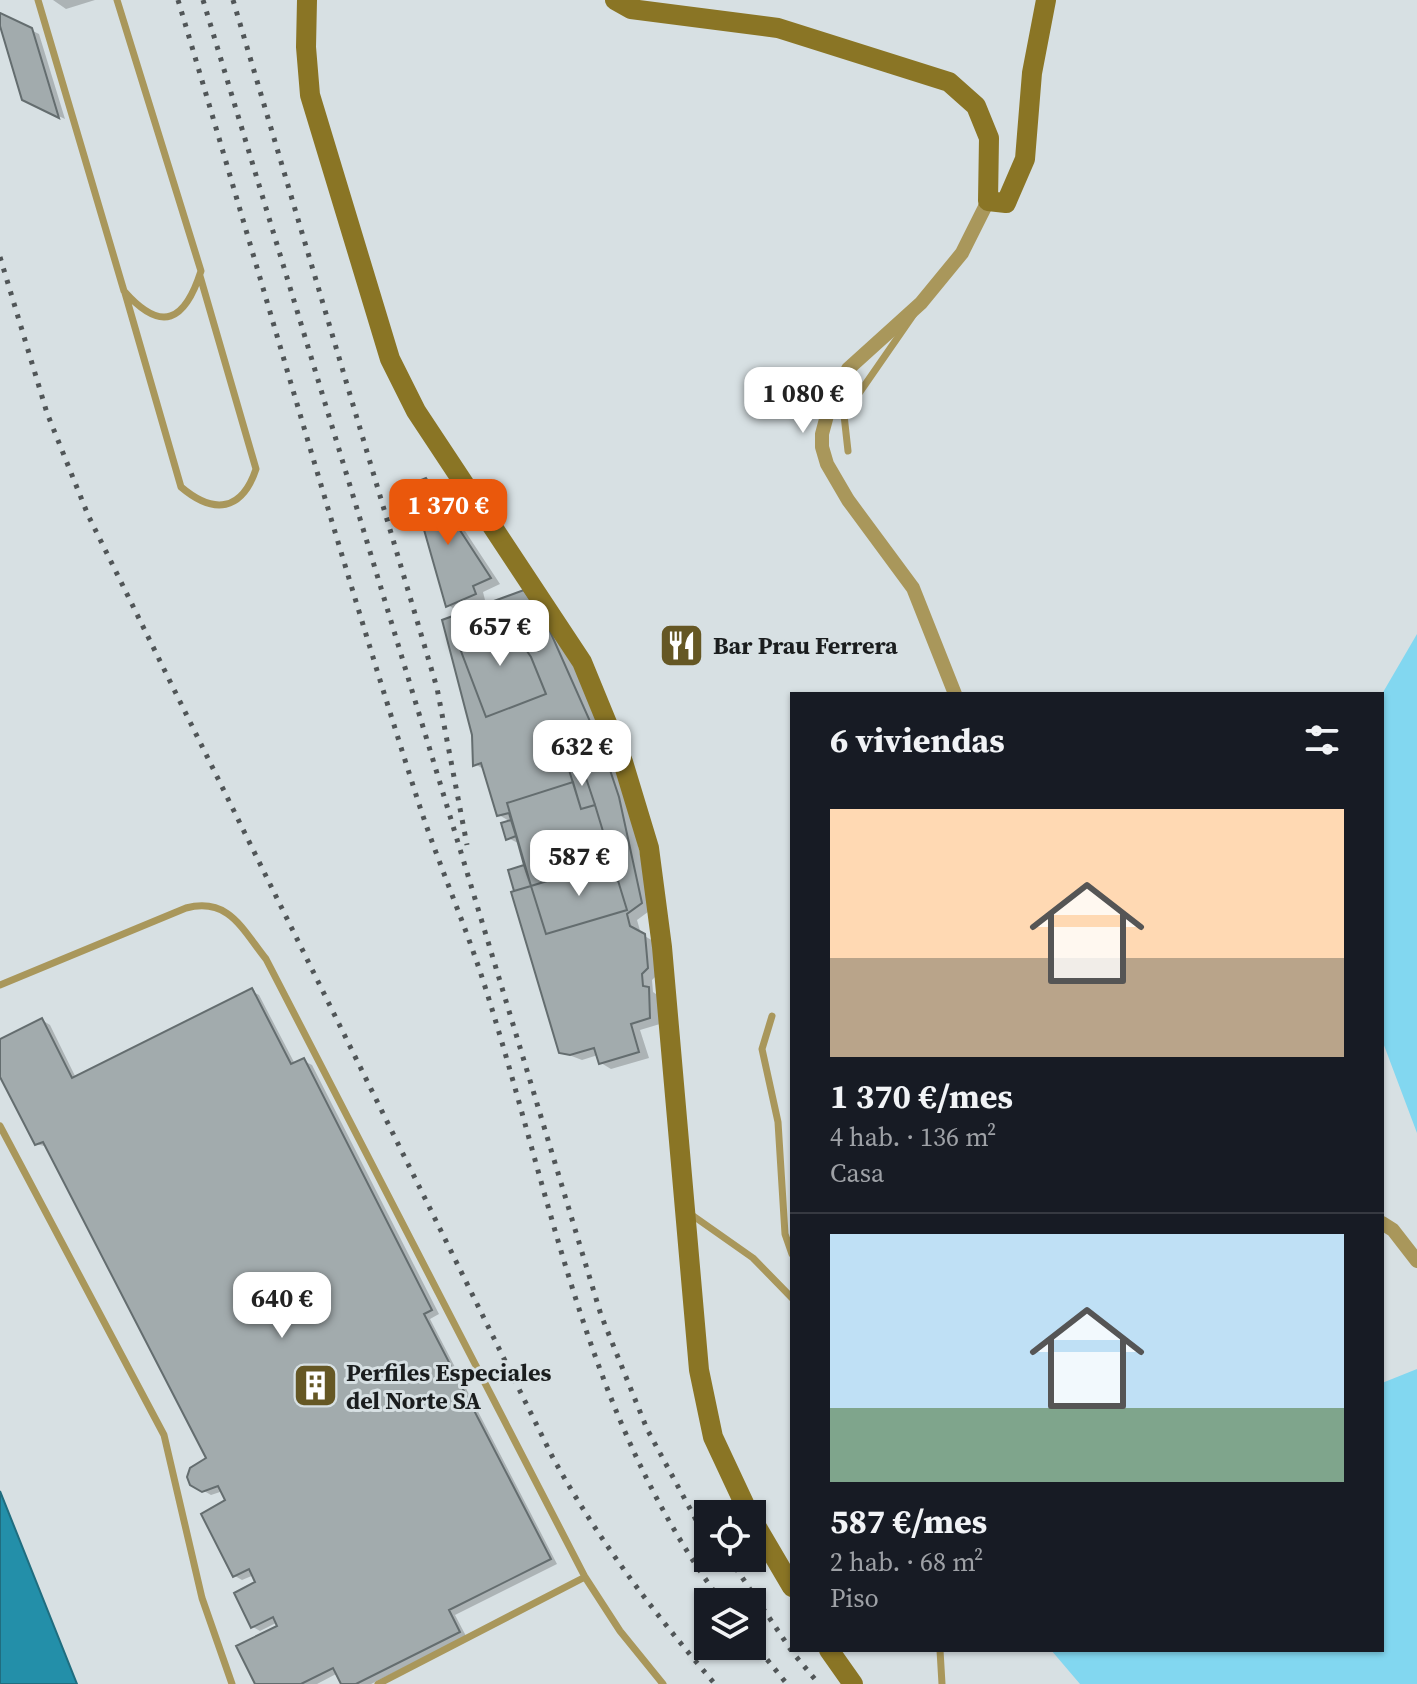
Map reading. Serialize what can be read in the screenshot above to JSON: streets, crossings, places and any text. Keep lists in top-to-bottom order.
{
  "places": {
    "restaurant": ["Bar Prau Ferrera"],
    "building": ["Perfiles Especiales del Norte SA"]
  },
  "page": {
    "price": [
      "1 080 €",
      "1 370 €",
      "657 €",
      "632 €",
      "587 €",
      "640 €"
    ],
    "heading": "6 viviendas",
    "list": [
      {
        "name": "1 370 €/mes",
        "note": "4 hab. · 136 m² · Casa"
      },
      {
        "name": "587 €/mes",
        "note": "2 hab. · 68 m² · Piso"
      }
    ]
  }
}
